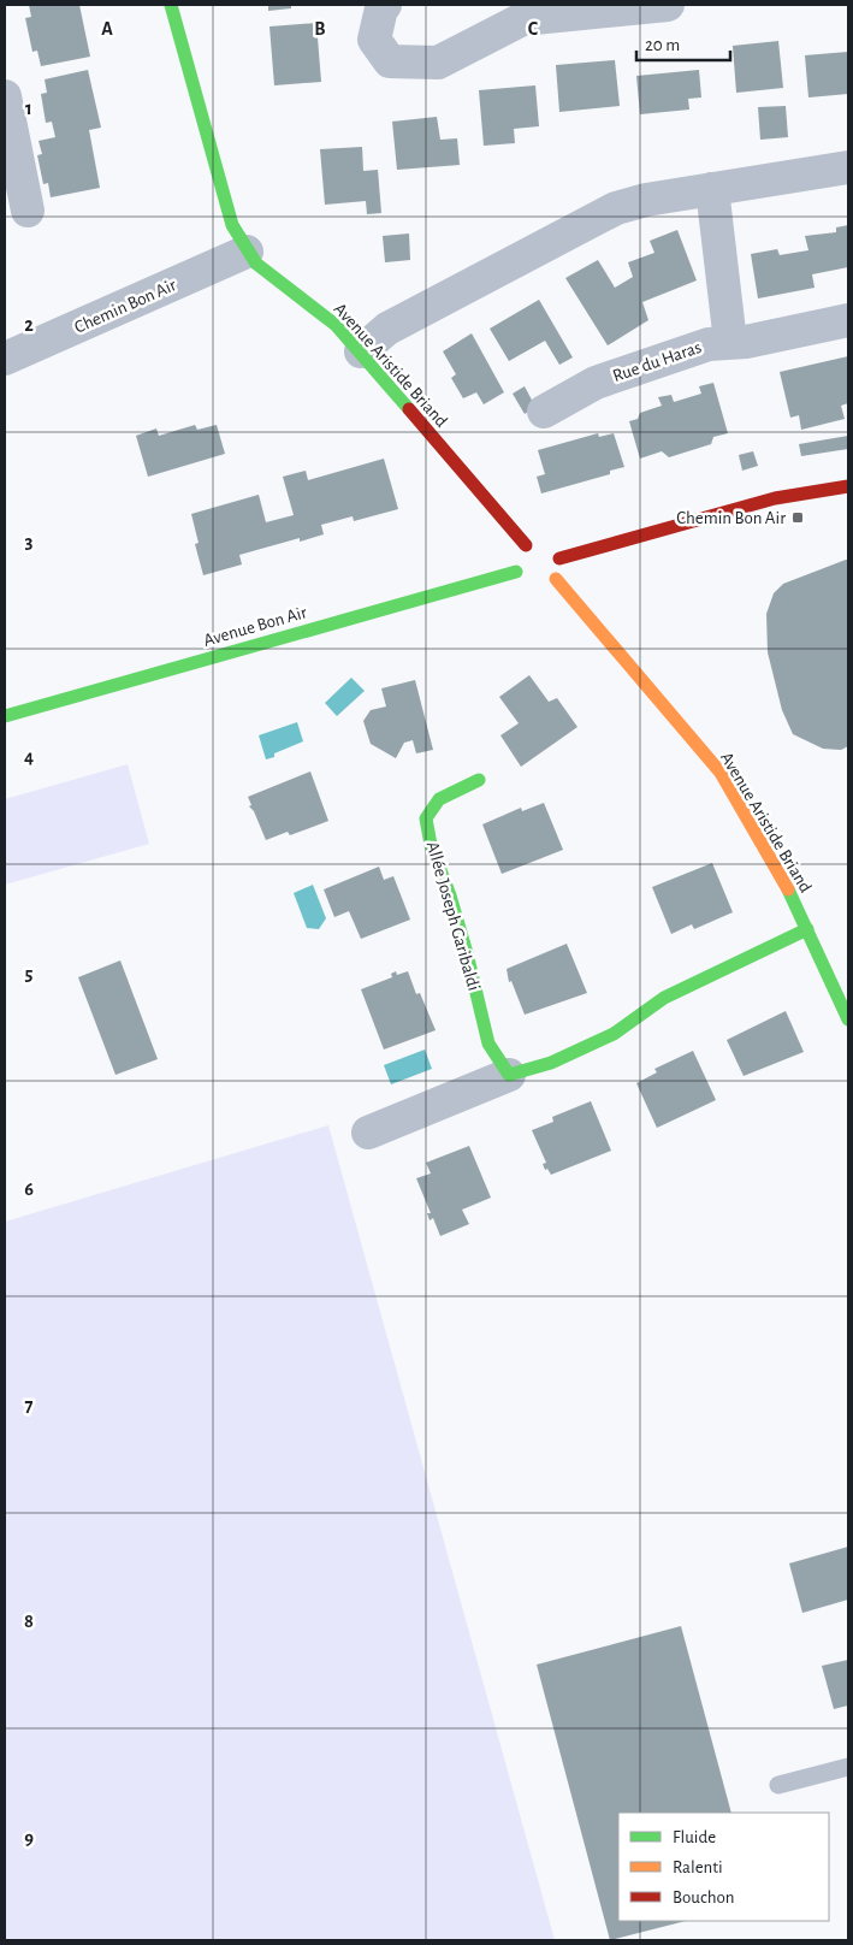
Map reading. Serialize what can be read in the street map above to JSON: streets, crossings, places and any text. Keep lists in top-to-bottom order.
{
  "streets": {
    "street": [
      "Chemin Bon Air",
      "Rue du Haras",
      "Avenue Aristide Briand",
      "Avenue Bon Air",
      "Allée Joseph Garibaldi"
    ]
  },
  "crossings": [
    ["Chemin Bon Air", "Avenue Aristide Briand"],
    ["Avenue Aristide Briand", "Avenue Bon Air"]
  ],
  "places": {
    "transit": ["Chemin Bon Air"]
  },
  "legend": ["Fluide", "Ralenti", "Bouchon"],
  "scale_bar": "20 m",
  "grid": {
    "columns": ["A", "B", "C"],
    "rows": [
      "1",
      "2",
      "3",
      "4",
      "5",
      "6",
      "7",
      "8",
      "9"
    ]
  }
}
